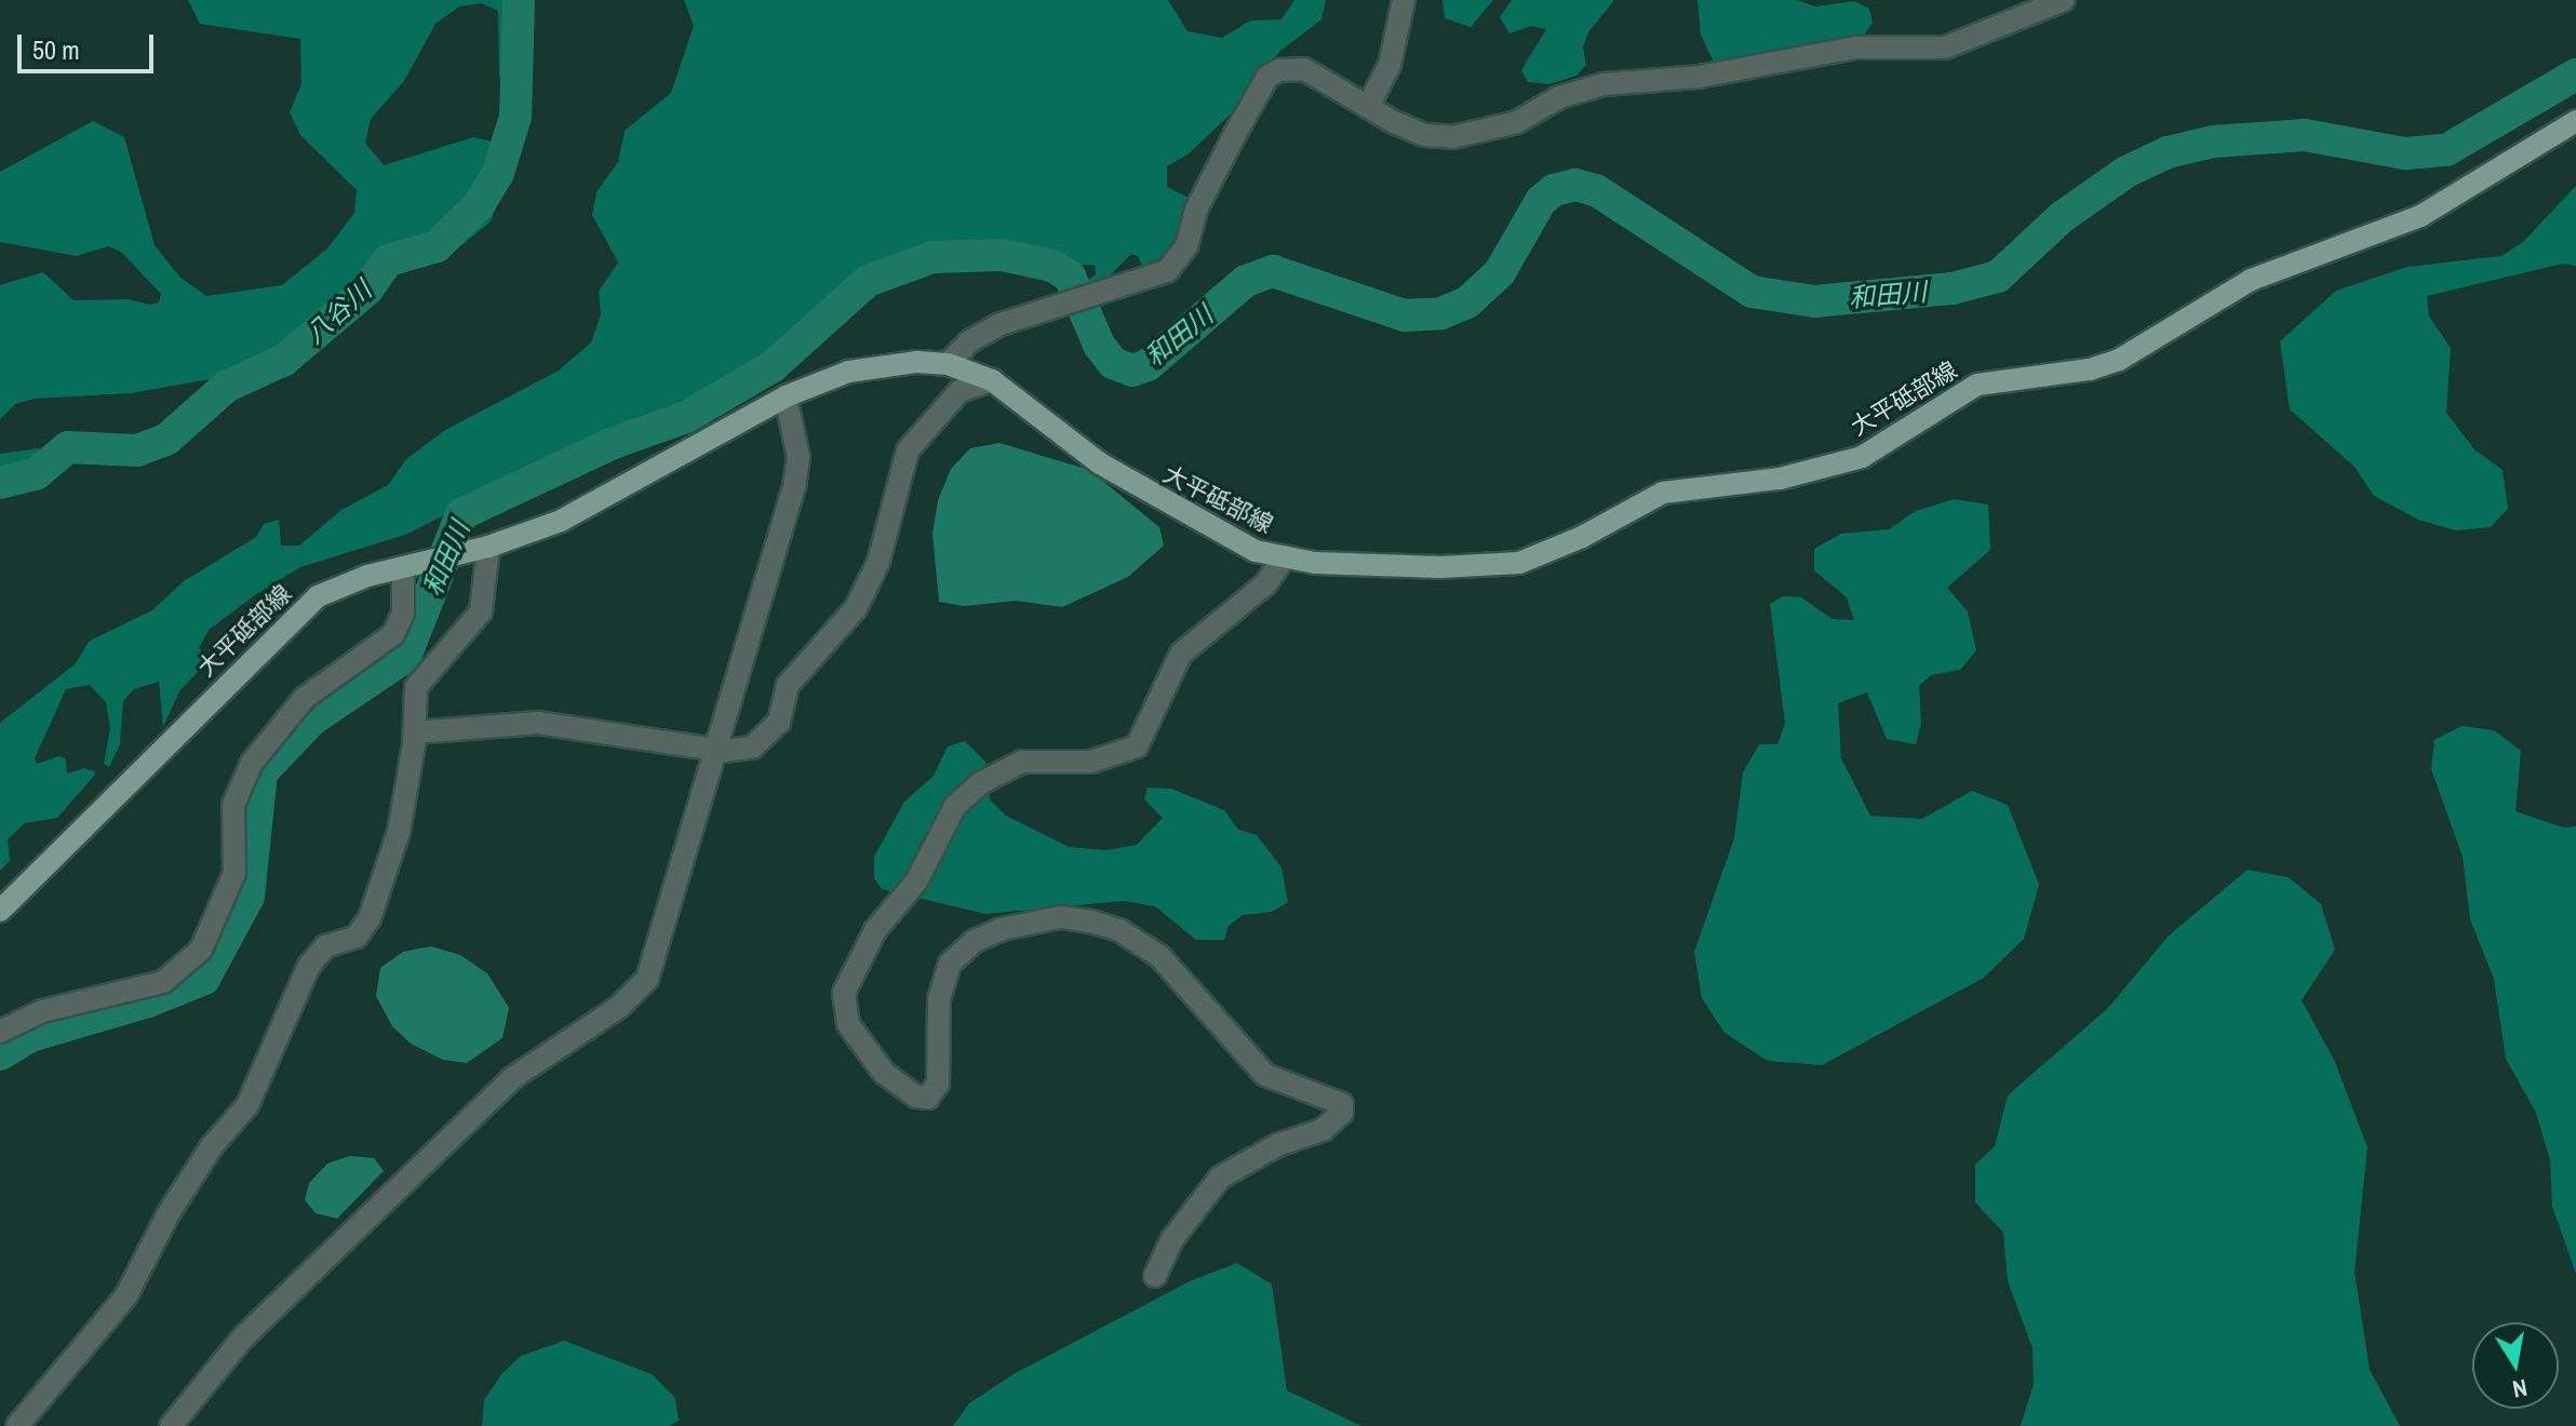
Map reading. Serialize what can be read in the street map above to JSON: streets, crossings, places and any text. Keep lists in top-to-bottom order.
{
  "streets": {
    "main road": ["大平砥部線"]
  },
  "water": ["和田川", "八谷川"],
  "scale_bar": "50 m",
  "north": "bottom"
}
